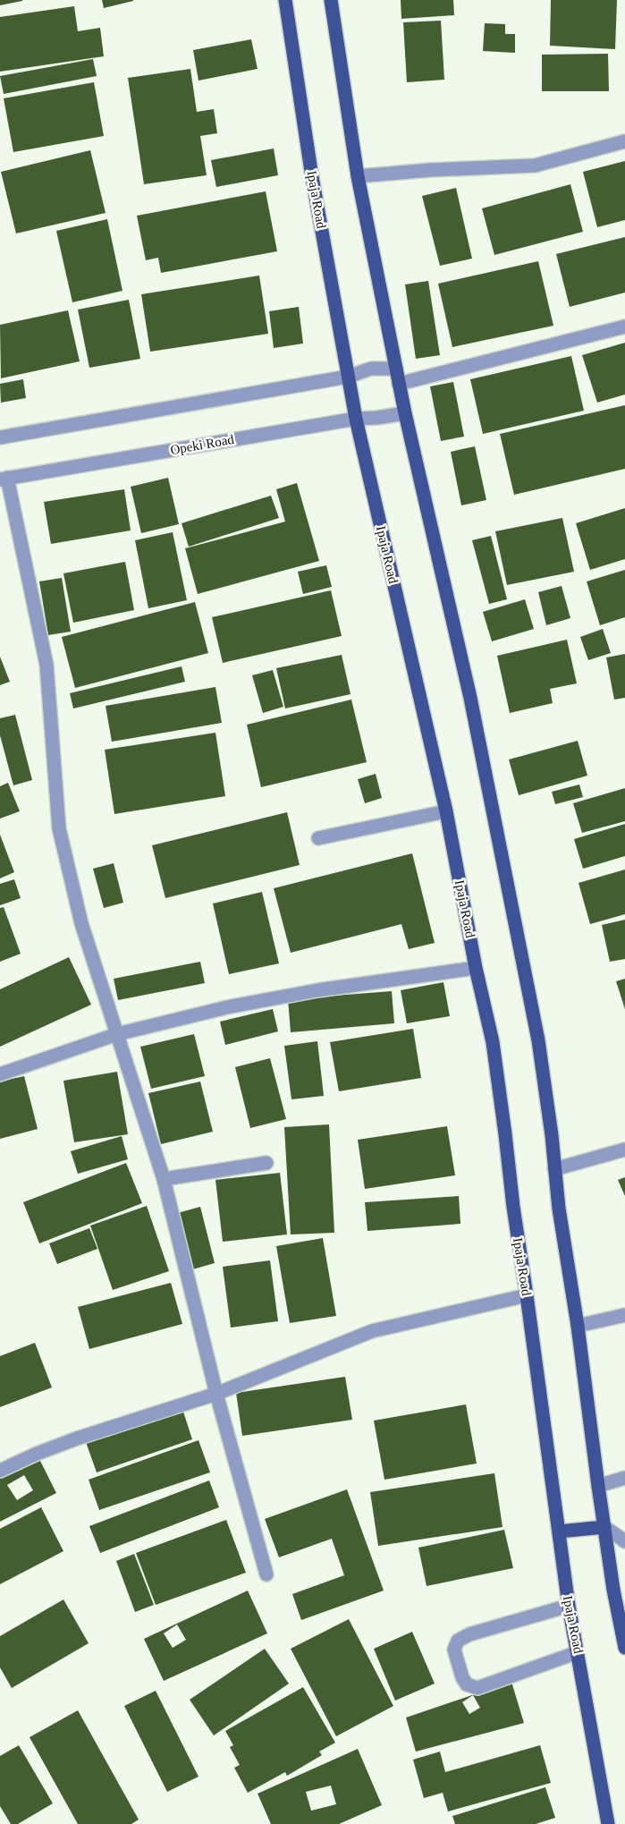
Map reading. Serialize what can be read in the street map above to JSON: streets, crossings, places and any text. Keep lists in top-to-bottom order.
{
  "streets": {
    "main road": ["Ipaja Road"],
    "street": ["Opeki Road"]
  },
  "crossings": [
    ["Ipaja Road", "Opeki Road"]
  ]
}
